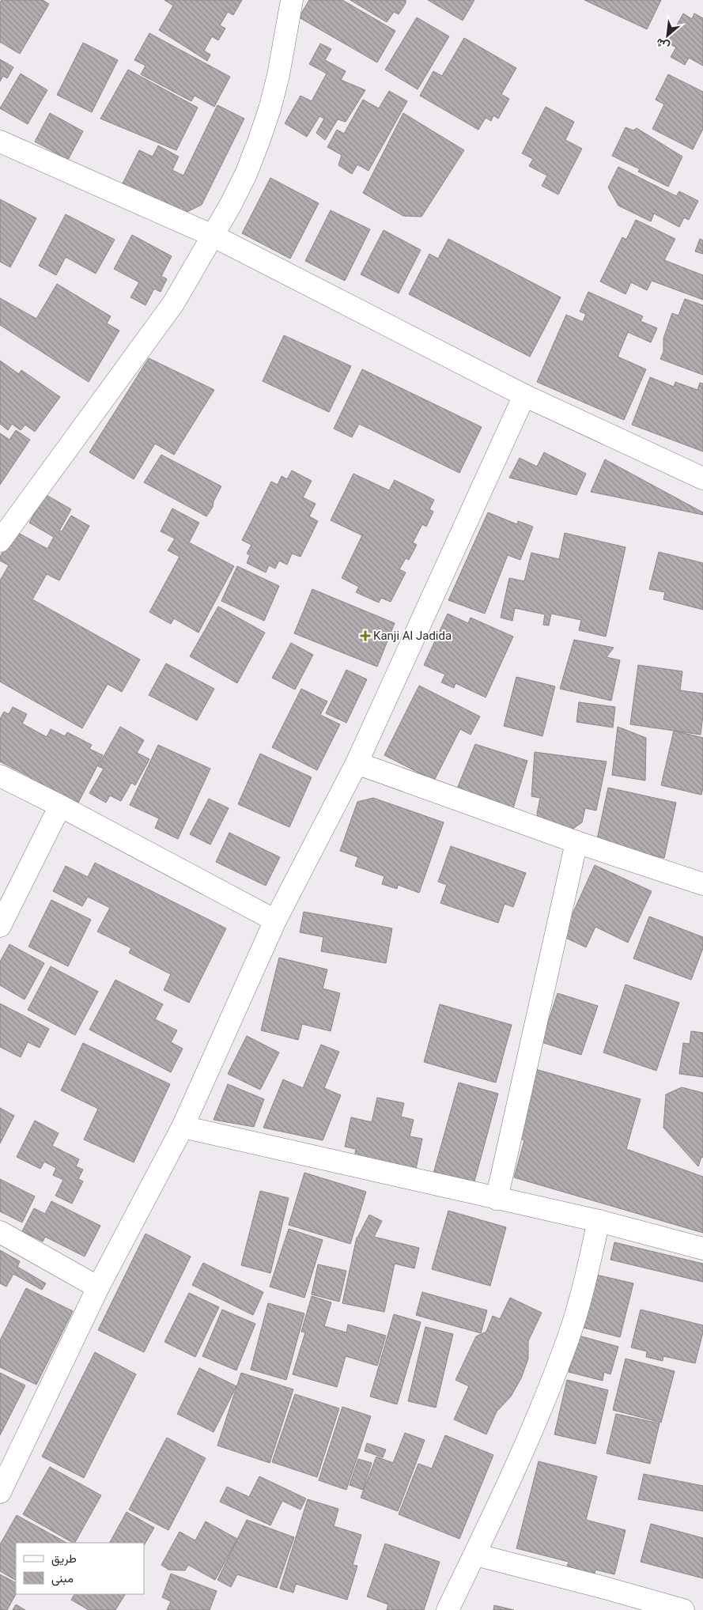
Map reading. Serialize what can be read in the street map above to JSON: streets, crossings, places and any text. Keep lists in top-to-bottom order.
{
  "places": {
    "health": ["Kanji Al Jadida"]
  },
  "legend": ["طريق", "مبنى"],
  "north": "bottom left"
}
